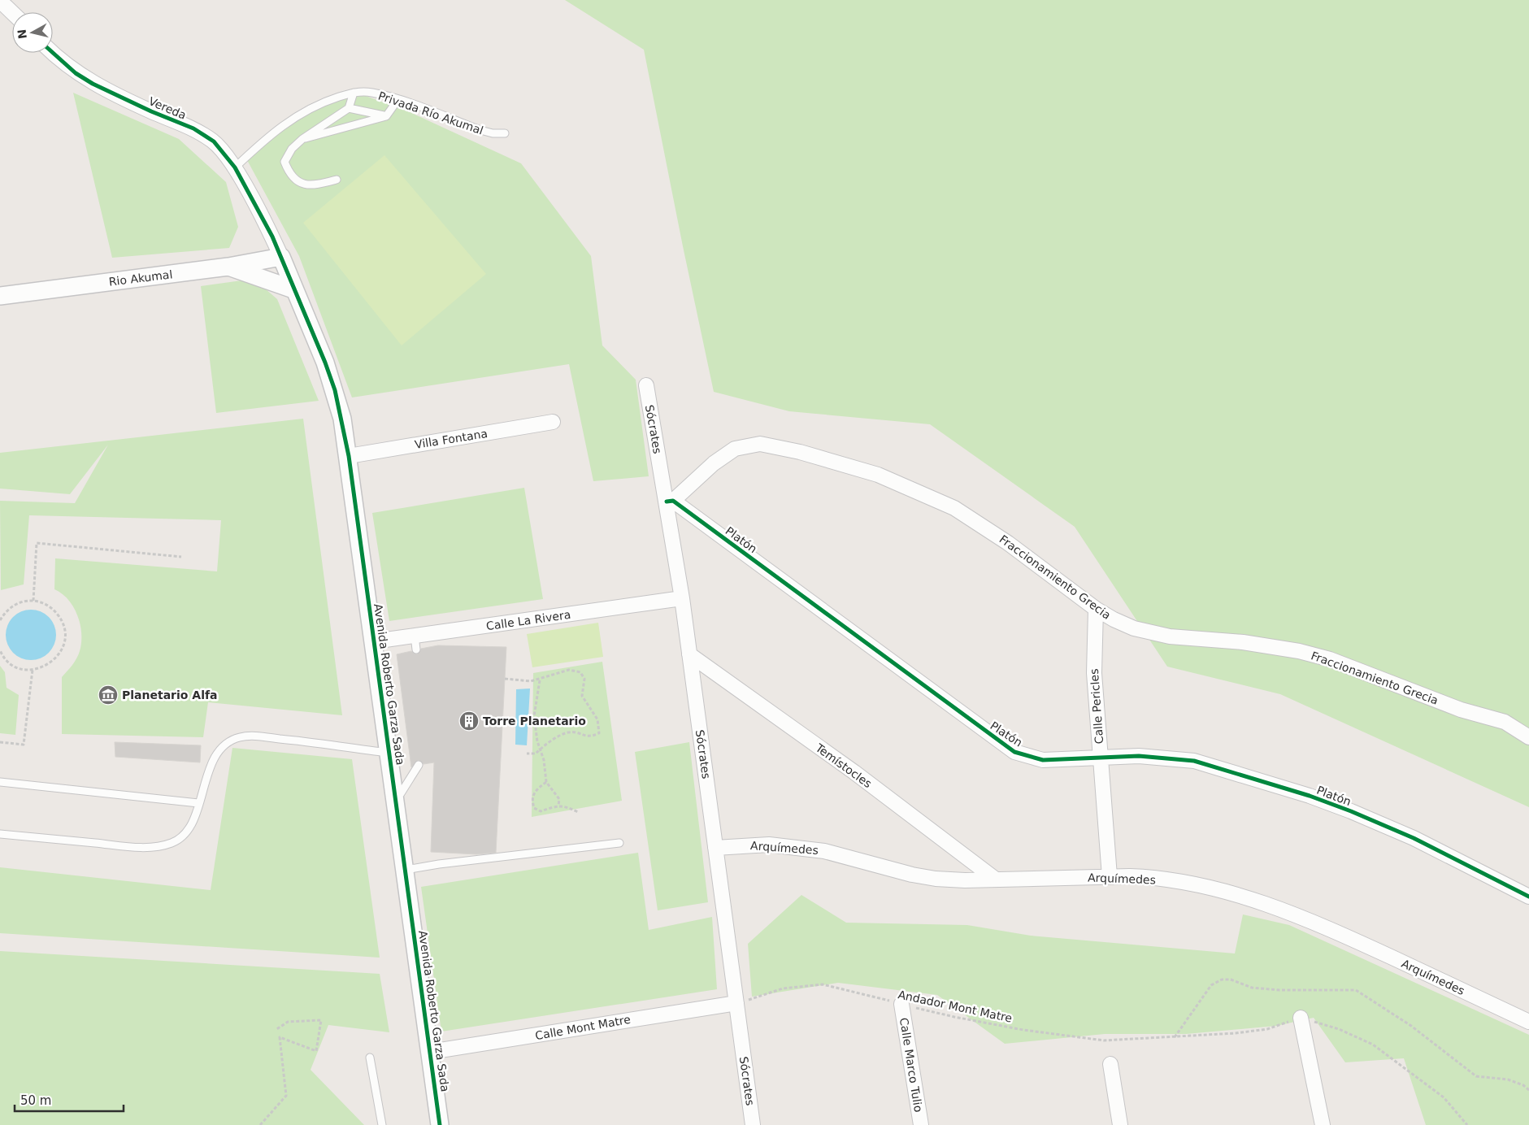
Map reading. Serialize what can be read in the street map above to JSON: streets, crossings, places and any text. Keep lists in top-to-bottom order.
{
  "streets": {
    "street": [
      "Vereda",
      "Rio Akumal",
      "Sócrates",
      "Villa Fontana",
      "Platón",
      "Fraccionamiento Grecia",
      "Calle La Rivera",
      "Avenida Roberto Garza Sada",
      "Calle Pericles",
      "Temístocles",
      "Arquímedes",
      "Calle Mont Matre",
      "Calle Marco Tulio"
    ],
    "lane": ["Privada Río Akumal"],
    "path": ["Andador Mont Matre"]
  },
  "crossings": [
    ["Vereda", "Privada Río Akumal"],
    ["Vereda", "Rio Akumal"],
    ["Vereda", "Avenida Roberto Garza Sada"],
    ["Rio Akumal", "Avenida Roberto Garza Sada"],
    ["Sócrates", "Platón"],
    ["Sócrates", "Fraccionamiento Grecia"],
    ["Sócrates", "Calle La Rivera"],
    ["Sócrates", "Temístocles"],
    ["Sócrates", "Arquímedes"],
    ["Sócrates", "Andador Mont Matre"],
    ["Sócrates", "Calle Mont Matre"],
    ["Villa Fontana", "Avenida Roberto Garza Sada"],
    ["Platón", "Fraccionamiento Grecia"],
    ["Platón", "Calle Pericles"],
    ["Fraccionamiento Grecia", "Calle Pericles"],
    ["Calle La Rivera", "Avenida Roberto Garza Sada"],
    ["Avenida Roberto Garza Sada", "Calle Mont Matre"],
    ["Calle Pericles", "Arquímedes"],
    ["Temístocles", "Arquímedes"],
    ["Andador Mont Matre", "Calle Mont Matre"],
    ["Andador Mont Matre", "Calle Marco Tulio"]
  ],
  "places": {
    "museum": ["Planetario Alfa"],
    "building": ["Torre Planetario"]
  },
  "scale_bar": "50 m",
  "north": "left"
}
